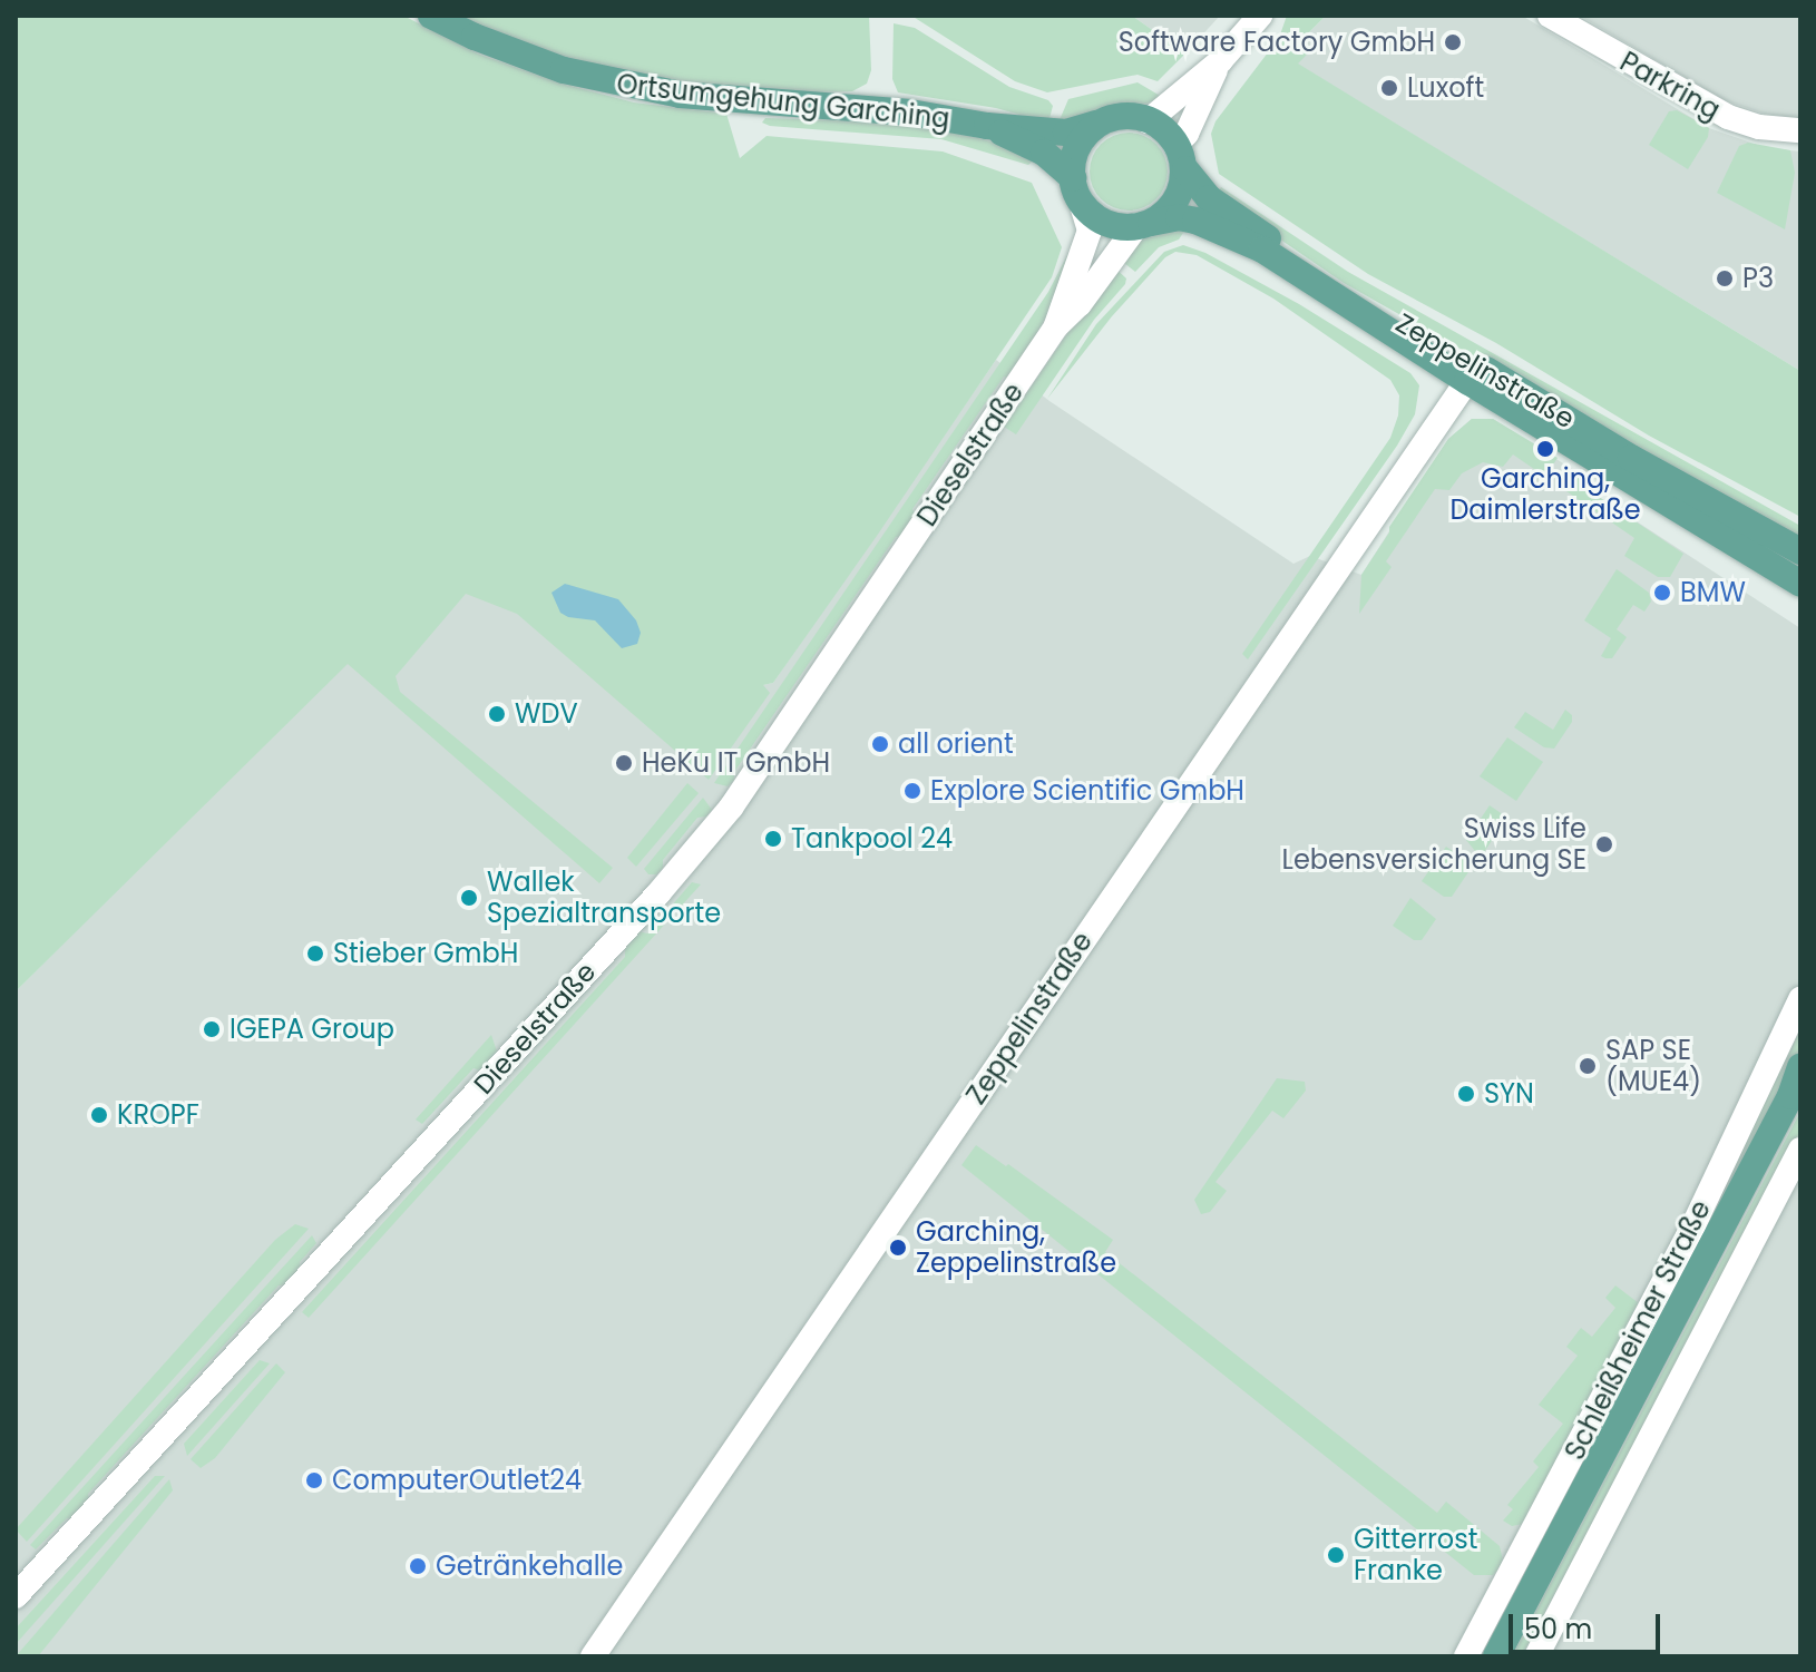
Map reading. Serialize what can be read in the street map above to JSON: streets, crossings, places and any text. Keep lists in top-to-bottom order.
{
  "streets": {
    "main road": ["Ortsumgehung Garching", "Zeppelinstraße", "Schleißheimer Straße"],
    "street": ["Parkring", "Dieselstraße"]
  },
  "crossings": [
    ["Ortsumgehung Garching", "Zeppelinstraße"],
    ["Ortsumgehung Garching", "Dieselstraße"],
    ["Zeppelinstraße", "Dieselstraße"]
  ],
  "places": [
    "Software Factory GmbH",
    "Luxoft",
    "P3",
    "Garching, Daimlerstraße",
    "BMW",
    "WDV",
    "all orient",
    "HeKu IT GmbH",
    "Explore Scientific GmbH",
    "Tankpool 24",
    "Swiss Life Lebensversicherung SE",
    "Wallek Spezialtransporte",
    "Stieber GmbH",
    "IGEPA Group",
    "SAP SE (MUE4)",
    "SYN",
    "KROPF",
    "Garching, Zeppelinstraße",
    "ComputerOutlet24",
    "Gitterrost Franke",
    "Getränkehalle"
  ],
  "scale_bar": "50 m"
}
